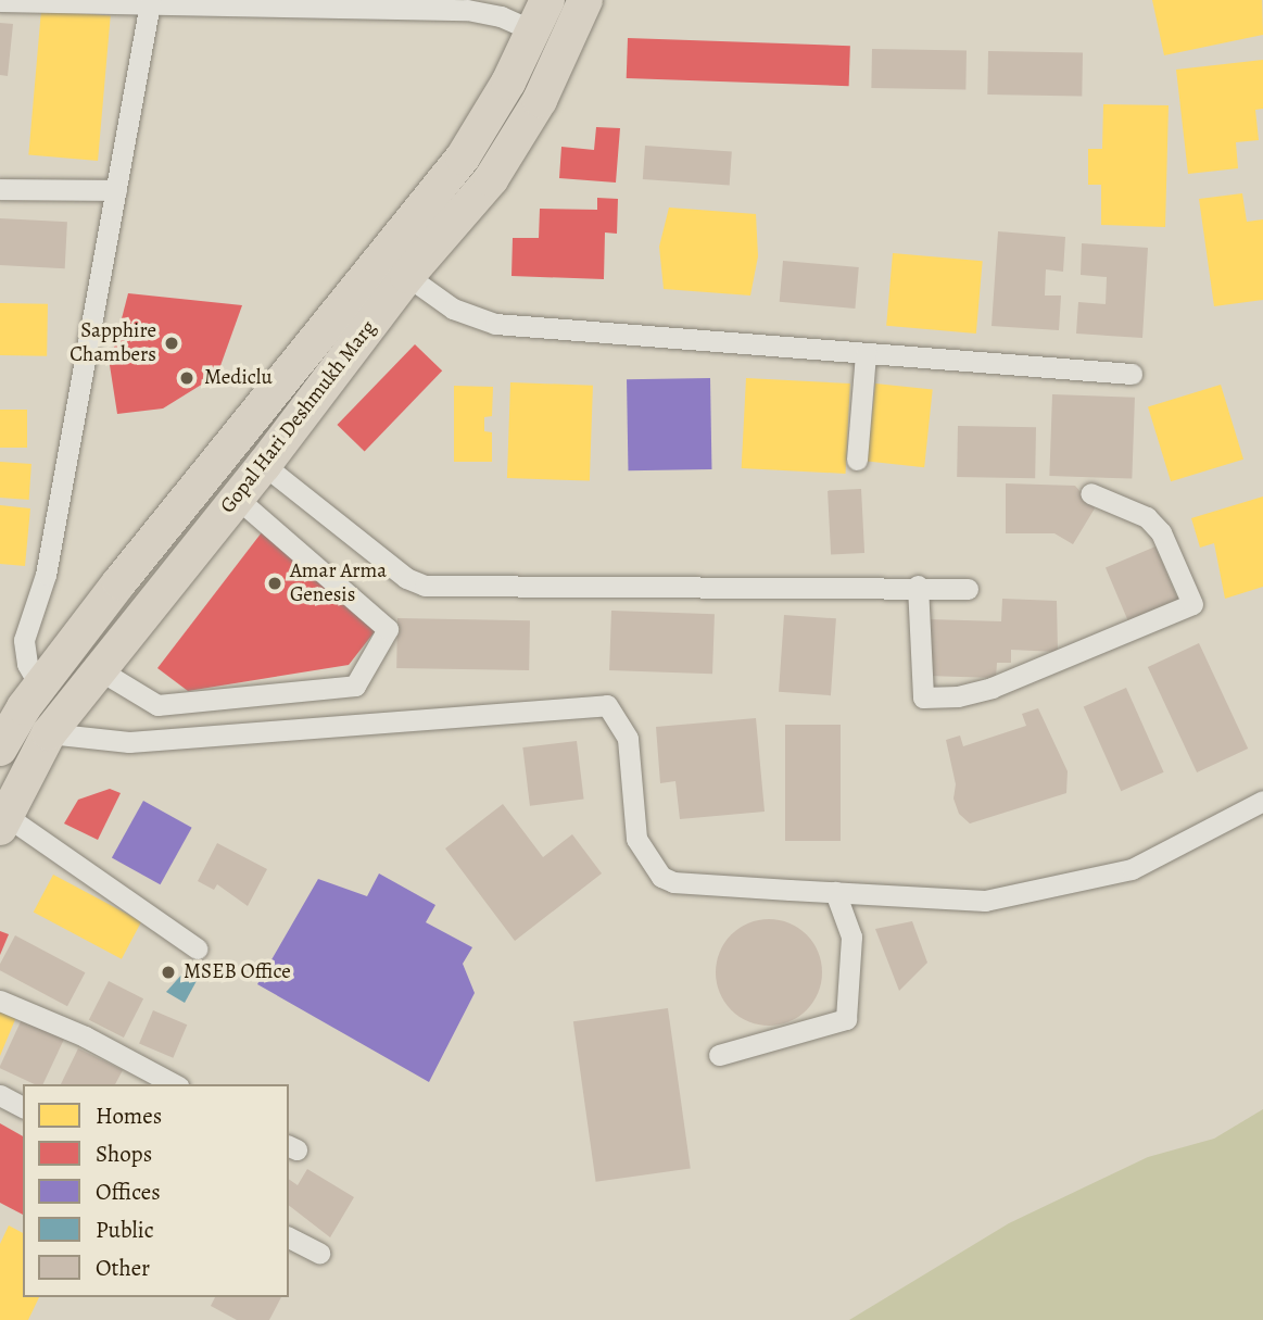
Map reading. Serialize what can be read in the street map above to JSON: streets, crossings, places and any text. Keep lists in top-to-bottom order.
{
  "streets": {
    "main road": ["Gopal Hari Deshmukh Marg"]
  },
  "places": [
    "Sapphire Chambers",
    "Mediclu",
    "Amar Arma Genesis",
    "MSEB Office"
  ],
  "legend": [
    "Homes",
    "Shops",
    "Offices",
    "Public",
    "Other"
  ]
}
